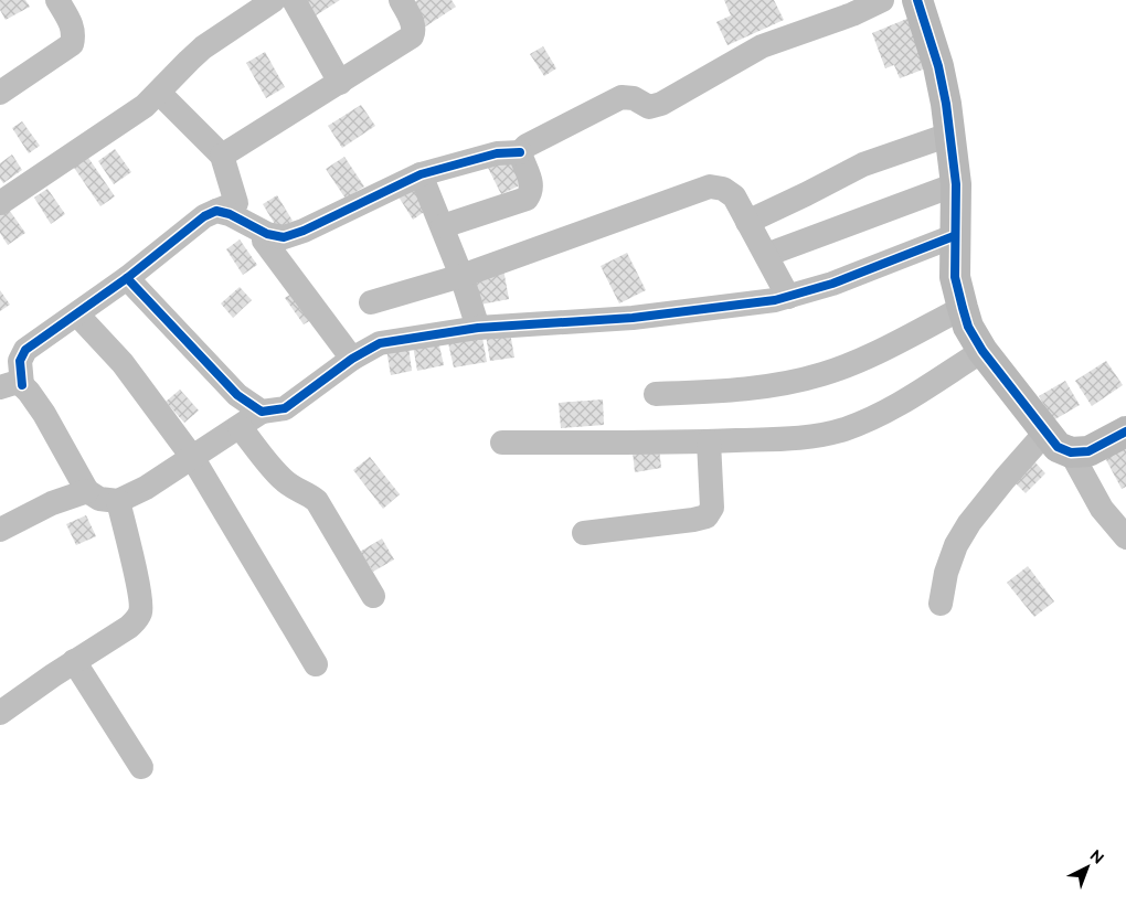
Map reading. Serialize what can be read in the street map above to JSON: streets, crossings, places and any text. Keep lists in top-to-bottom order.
{
  "north": "top right"
}
